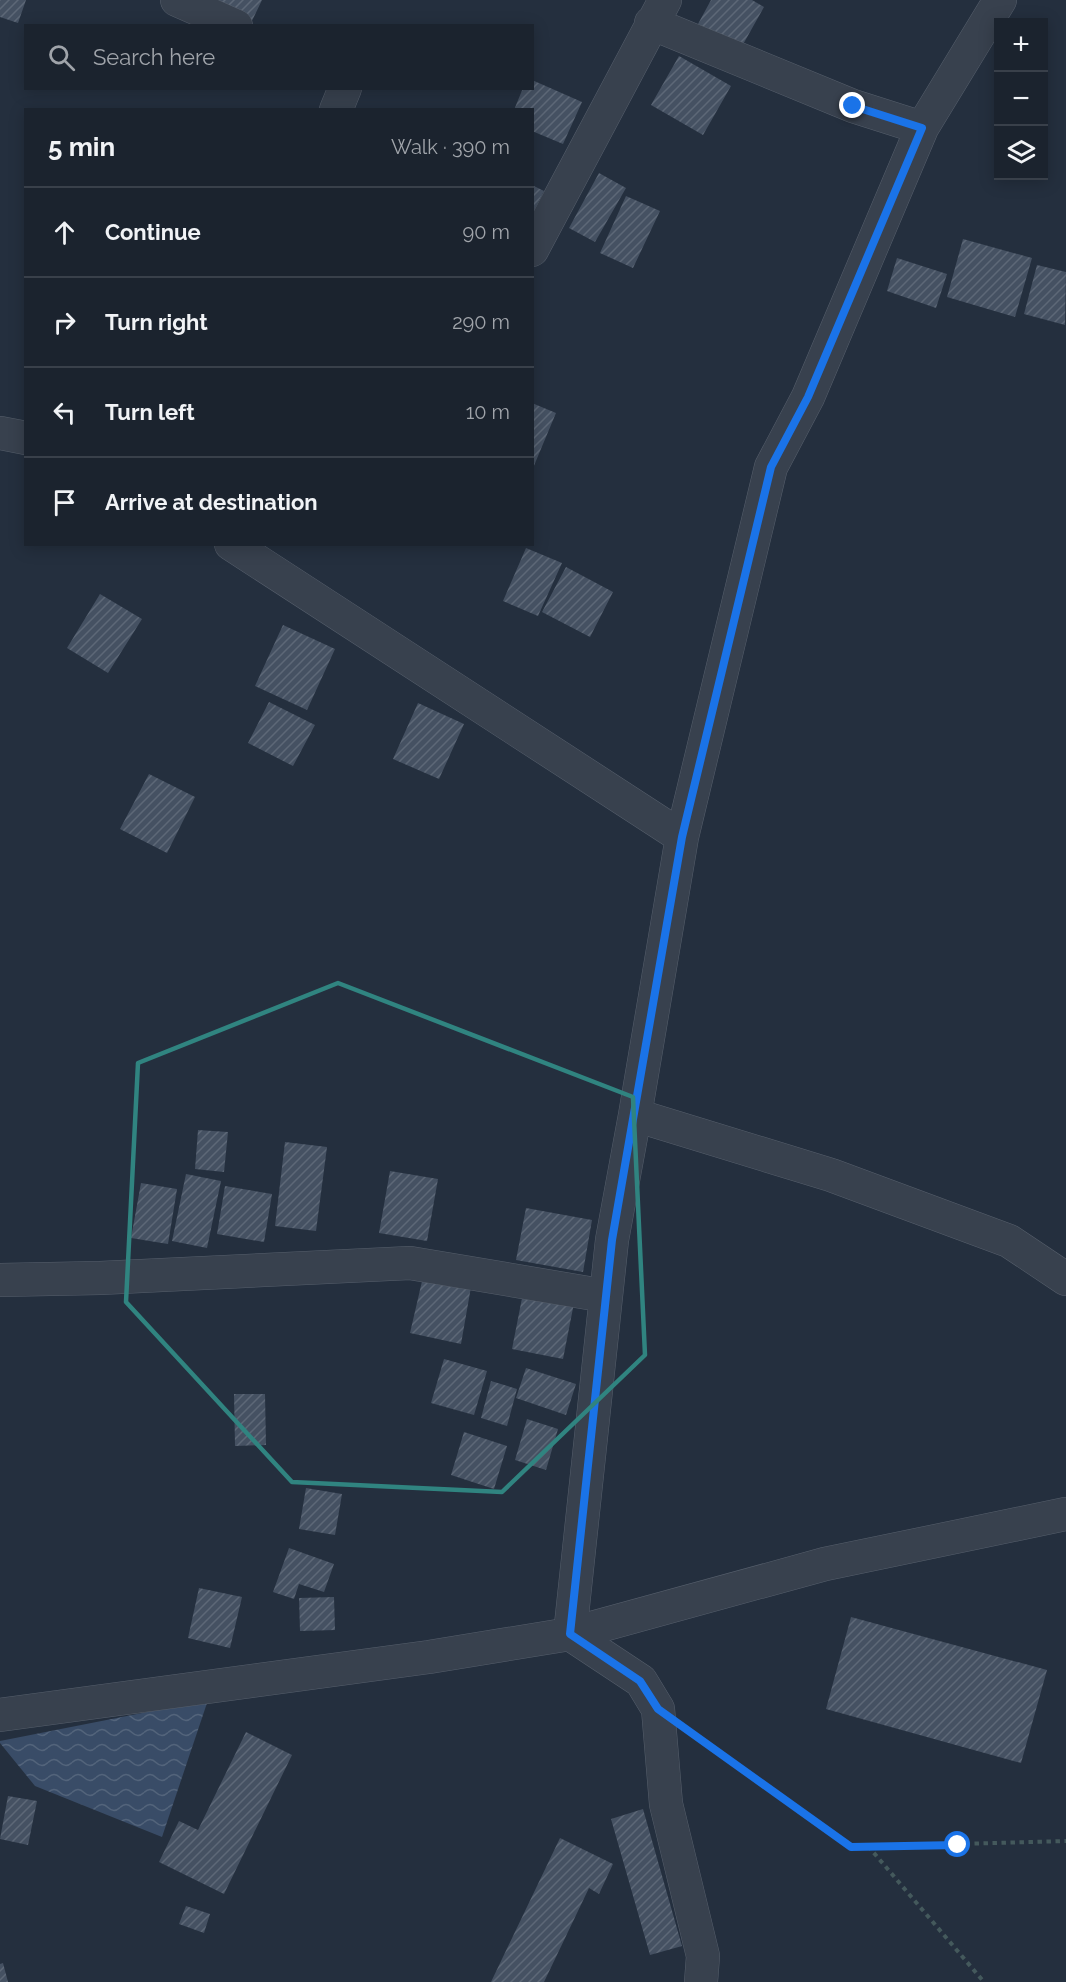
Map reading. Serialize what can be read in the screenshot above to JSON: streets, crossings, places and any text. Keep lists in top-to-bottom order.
{
  "page": {
    "map_buttons": ["+", "−"],
    "search": "Search here",
    "heading": ["5 min", "Walk · 390 m"],
    "list": [
      ["Continue", "90 m"],
      ["Turn right", "290 m"],
      ["Turn left", "10 m"],
      "Arrive at destination"
    ]
  }
}
